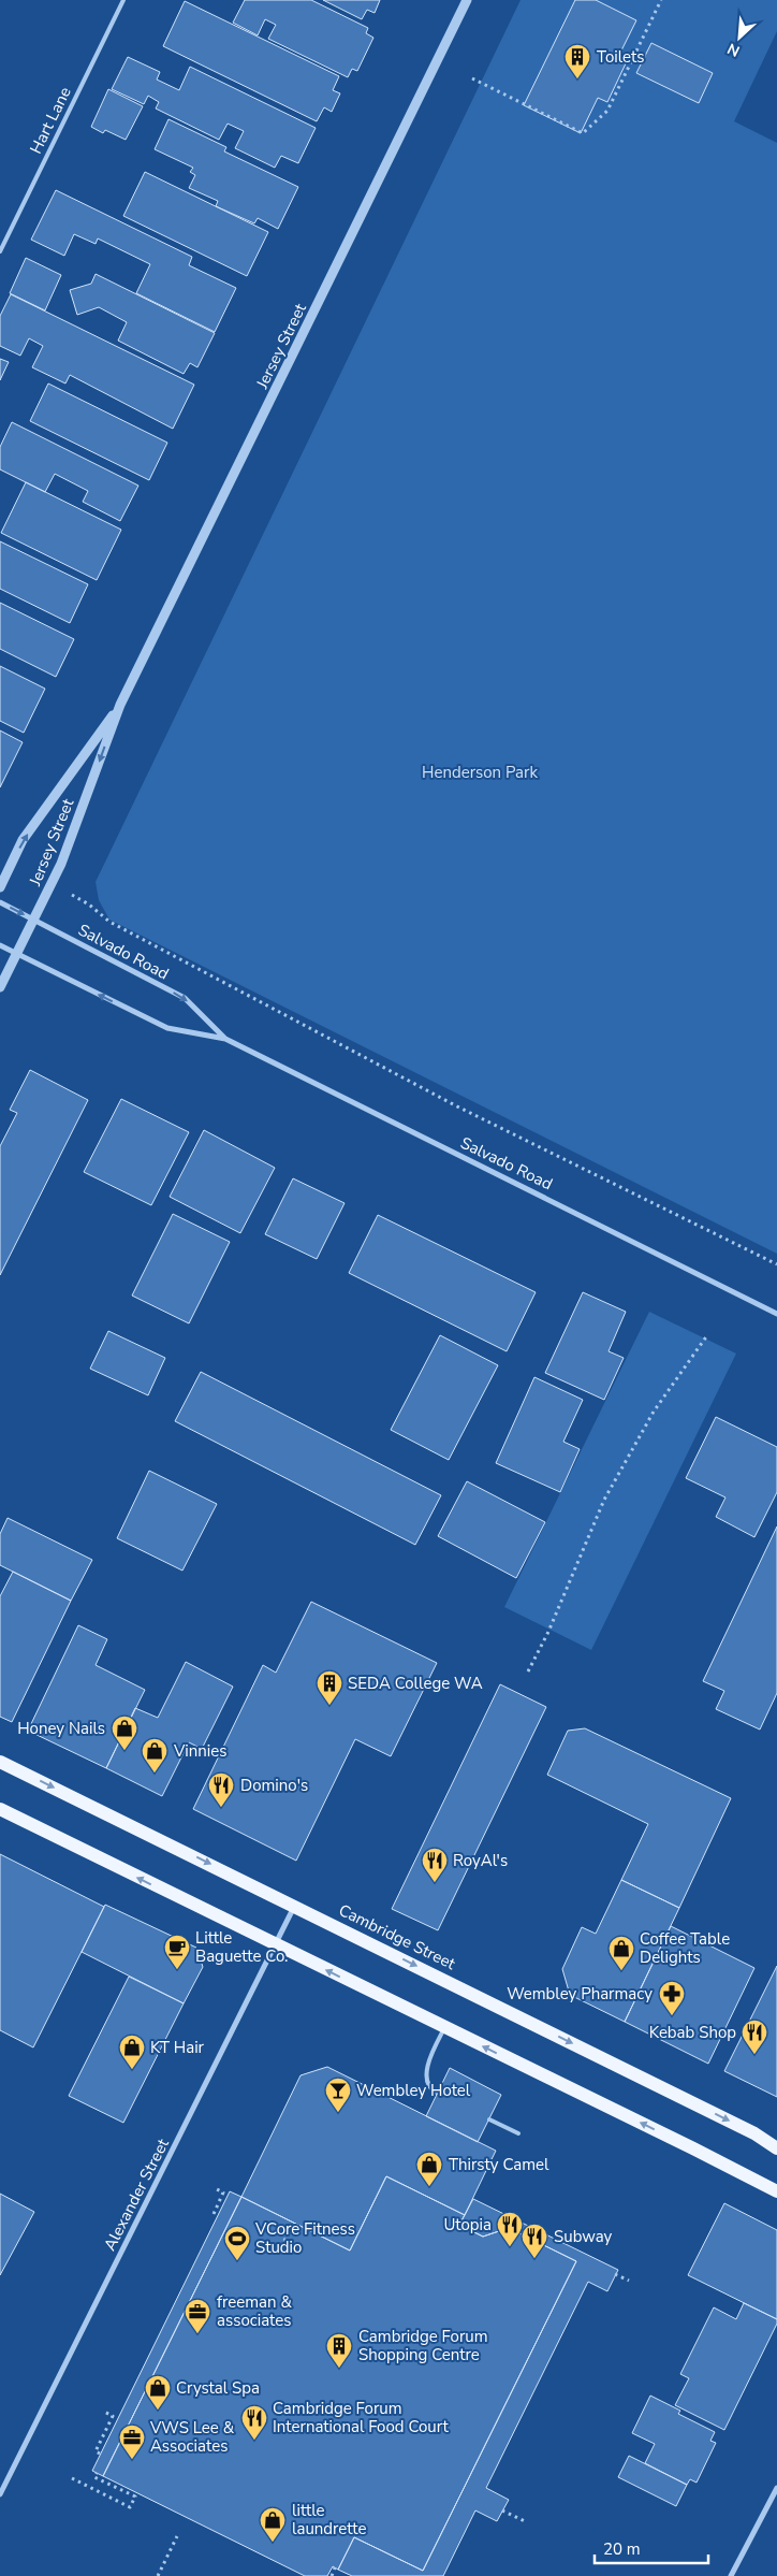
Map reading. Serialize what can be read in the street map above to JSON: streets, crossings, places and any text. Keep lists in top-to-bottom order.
{
  "streets": {
    "main road": ["Cambridge Street"],
    "street": ["Jersey Street", "Salvado Road", "Alexander Street"],
    "lane": ["Hart Lane"]
  },
  "crossings": [
    ["Jersey Street", "Salvado Road"],
    ["Cambridge Street", "Alexander Street"]
  ],
  "parks": ["Henderson Park"],
  "places": {
    "building": ["Toilets", "SEDA College WA", "Cambridge Forum Shopping Centre"],
    "shop": [
      "Honey Nails",
      "Vinnies",
      "Coffee Table Delights",
      "KT Hair",
      "Thirsty Camel",
      "Crystal Spa",
      "little laundrette"
    ],
    "restaurant": [
      "Domino's",
      "RoyAl's",
      "Kebab Shop",
      "Utopia",
      "Subway",
      "Cambridge Forum International Food Court"
    ],
    "cafe": ["Little Baguette Co."],
    "pharmacy": ["Wembley Pharmacy"],
    "bar": ["Wembley Hotel"],
    "sports": ["VCore Fitness Studio"],
    "office": ["freeman & associates", "VWS Lee & Associates"]
  },
  "scale_bar": "20 m",
  "north": "bottom left"
}
